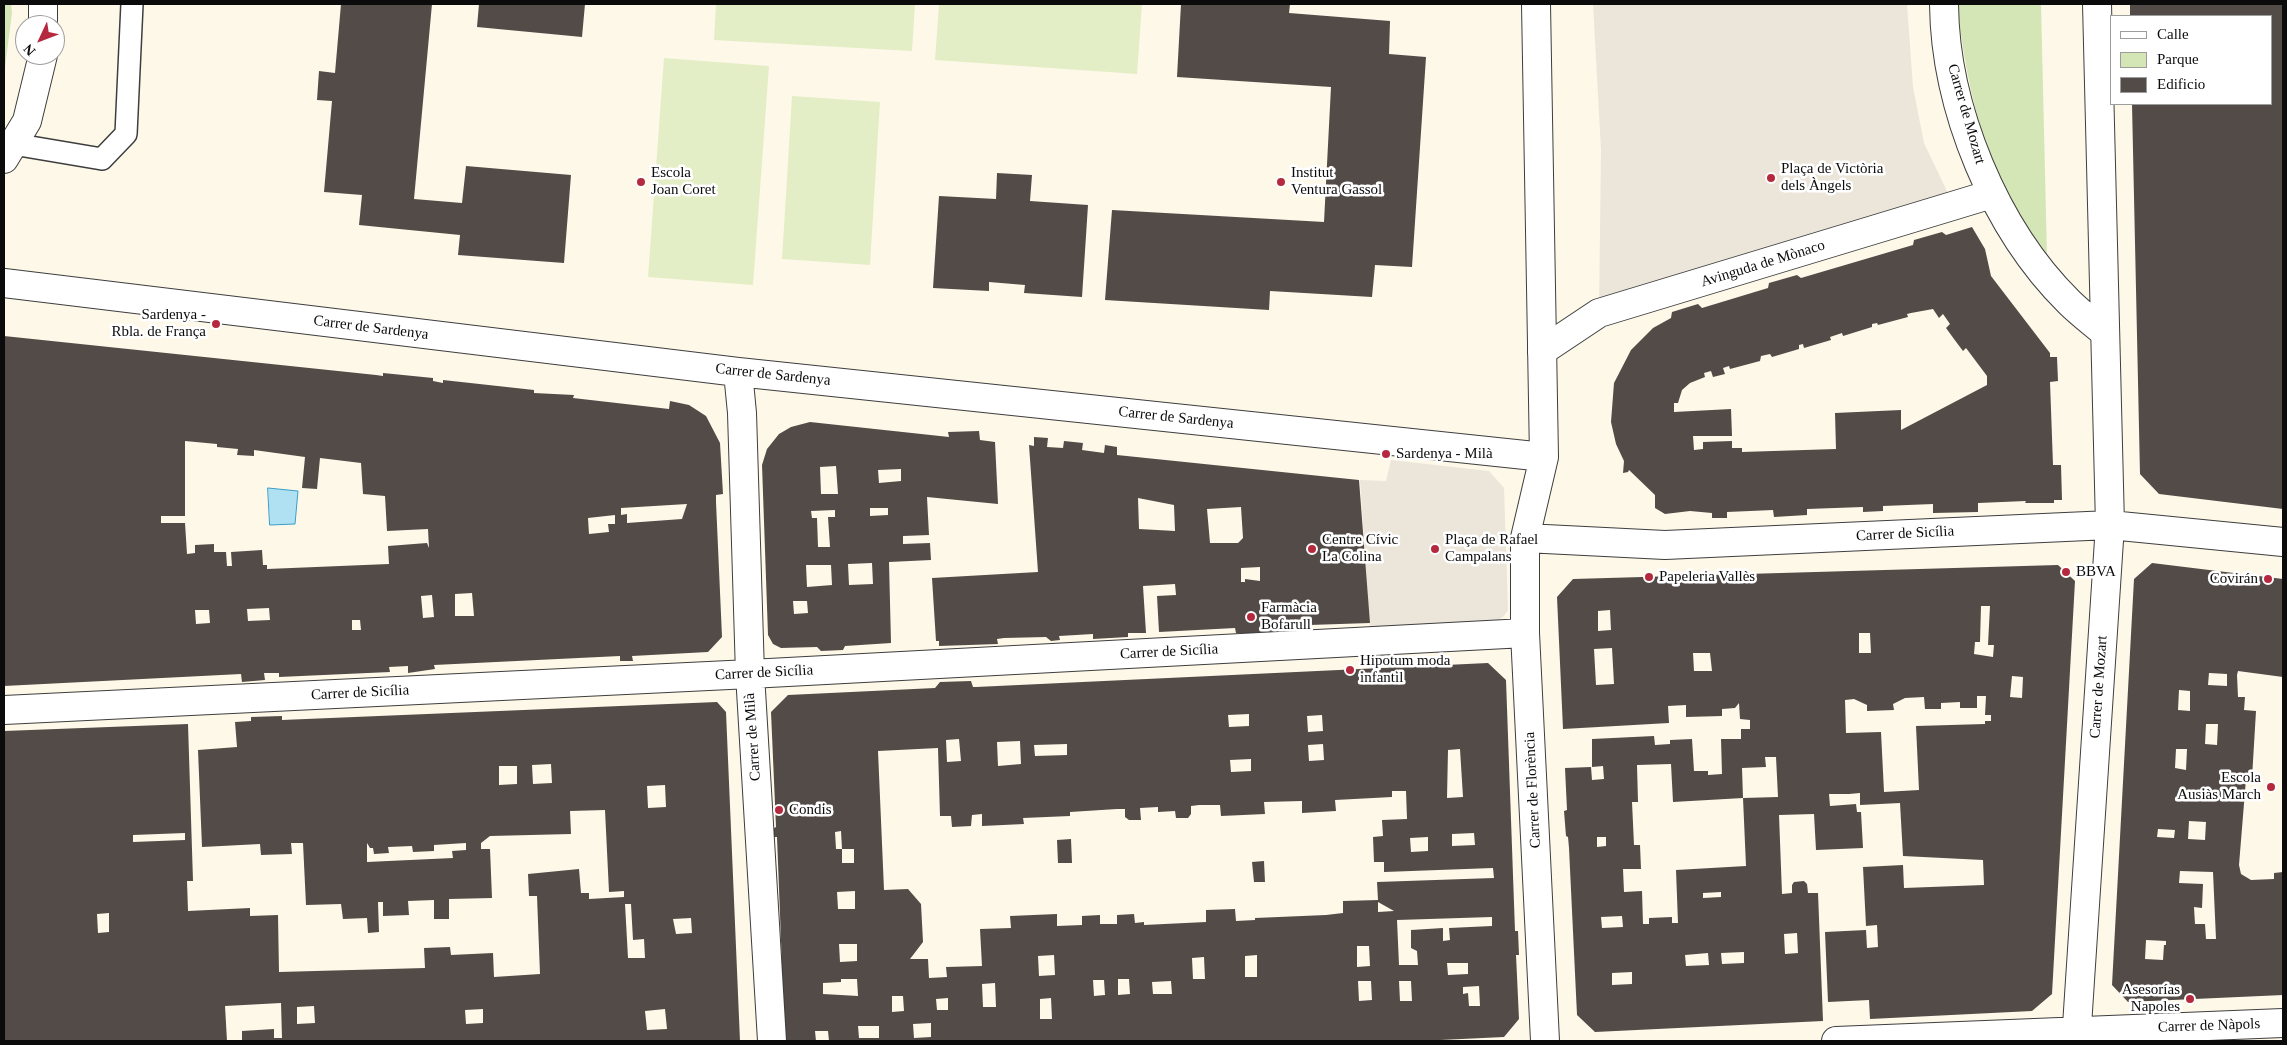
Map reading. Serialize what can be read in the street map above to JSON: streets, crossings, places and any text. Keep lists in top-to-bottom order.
{
  "streets": {
    "street": [
      "Carrer de Mozart",
      "Avinguda de Mònaco",
      "Carrer de Sardenya",
      "Carrer de Sicília",
      "Carrer de Milà",
      "Carrer de Florència",
      "Carrer de Nàpols"
    ]
  },
  "crossings": [
    ["Carrer de Mozart", "Avinguda de Mònaco"],
    ["Carrer de Mozart", "Carrer de Sicília"],
    ["Carrer de Mozart", "Carrer de Nàpols"],
    ["Carrer de Sardenya", "Carrer de Milà"],
    ["Carrer de Sicília", "Carrer de Milà"],
    ["Carrer de Sicília", "Carrer de Florència"]
  ],
  "places": [
    "Plaça de Victòria dels Àngels",
    "Escola Joan Coret",
    "Institut Ventura Gassol",
    "Sardenya - Rbla. de França",
    "Sardenya - Milà",
    "Centre Cívic La Colina",
    "Plaça de Rafael Campalans",
    "BBVA",
    "Papeleria Vallès",
    "Covirán",
    "Farmàcia Bofarull",
    "Hipotum moda infantil",
    "Escola Ausiàs March",
    "Condis",
    "Asesorías Napoles"
  ],
  "legend": ["Calle", "Parque", "Edificio"],
  "north": "bottom left"
}
